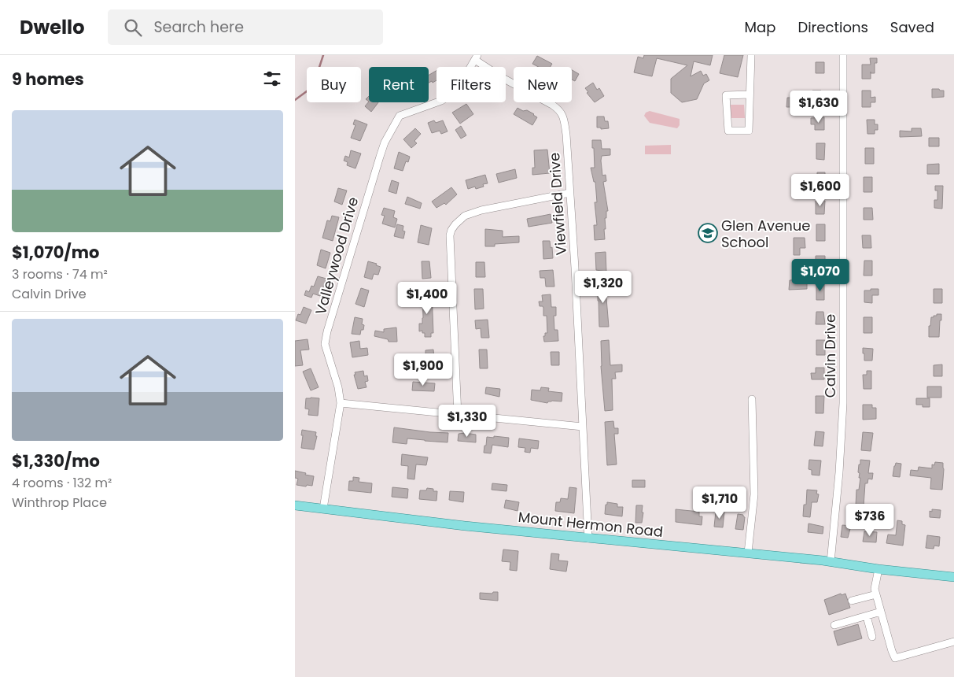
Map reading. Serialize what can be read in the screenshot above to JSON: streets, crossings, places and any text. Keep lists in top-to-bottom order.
{
  "streets": {
    "main road": ["Mount Hermon Road"],
    "street": ["Viewfield Drive", "Valleywood Drive", "Calvin Drive"]
  },
  "crossings": [
    ["Viewfield Drive", "Valleywood Drive"],
    ["Viewfield Drive", "Mount Hermon Road"],
    ["Valleywood Drive", "Mount Hermon Road"],
    ["Calvin Drive", "Mount Hermon Road"]
  ],
  "places": {
    "school or university": ["Glen Avenue School"]
  },
  "page": {
    "header": "Dwello",
    "search": "Search here",
    "nav": ["Map", "Directions", "Saved"],
    "heading": "9 homes",
    "chip": [
      "Buy",
      "Rent",
      "Filters",
      "New"
    ],
    "price": [
      "$1,630",
      "$1,600",
      "$1,070",
      "$1,320",
      "$1,400",
      "$1,900",
      "$1,330",
      "$1,710",
      "$736"
    ],
    "list": [
      {
        "name": "$1,070/mo",
        "note": "3 rooms · 74 m² · Calvin Drive"
      },
      {
        "name": "$1,330/mo",
        "note": "4 rooms · 132 m² · Winthrop Place"
      }
    ]
  }
}
